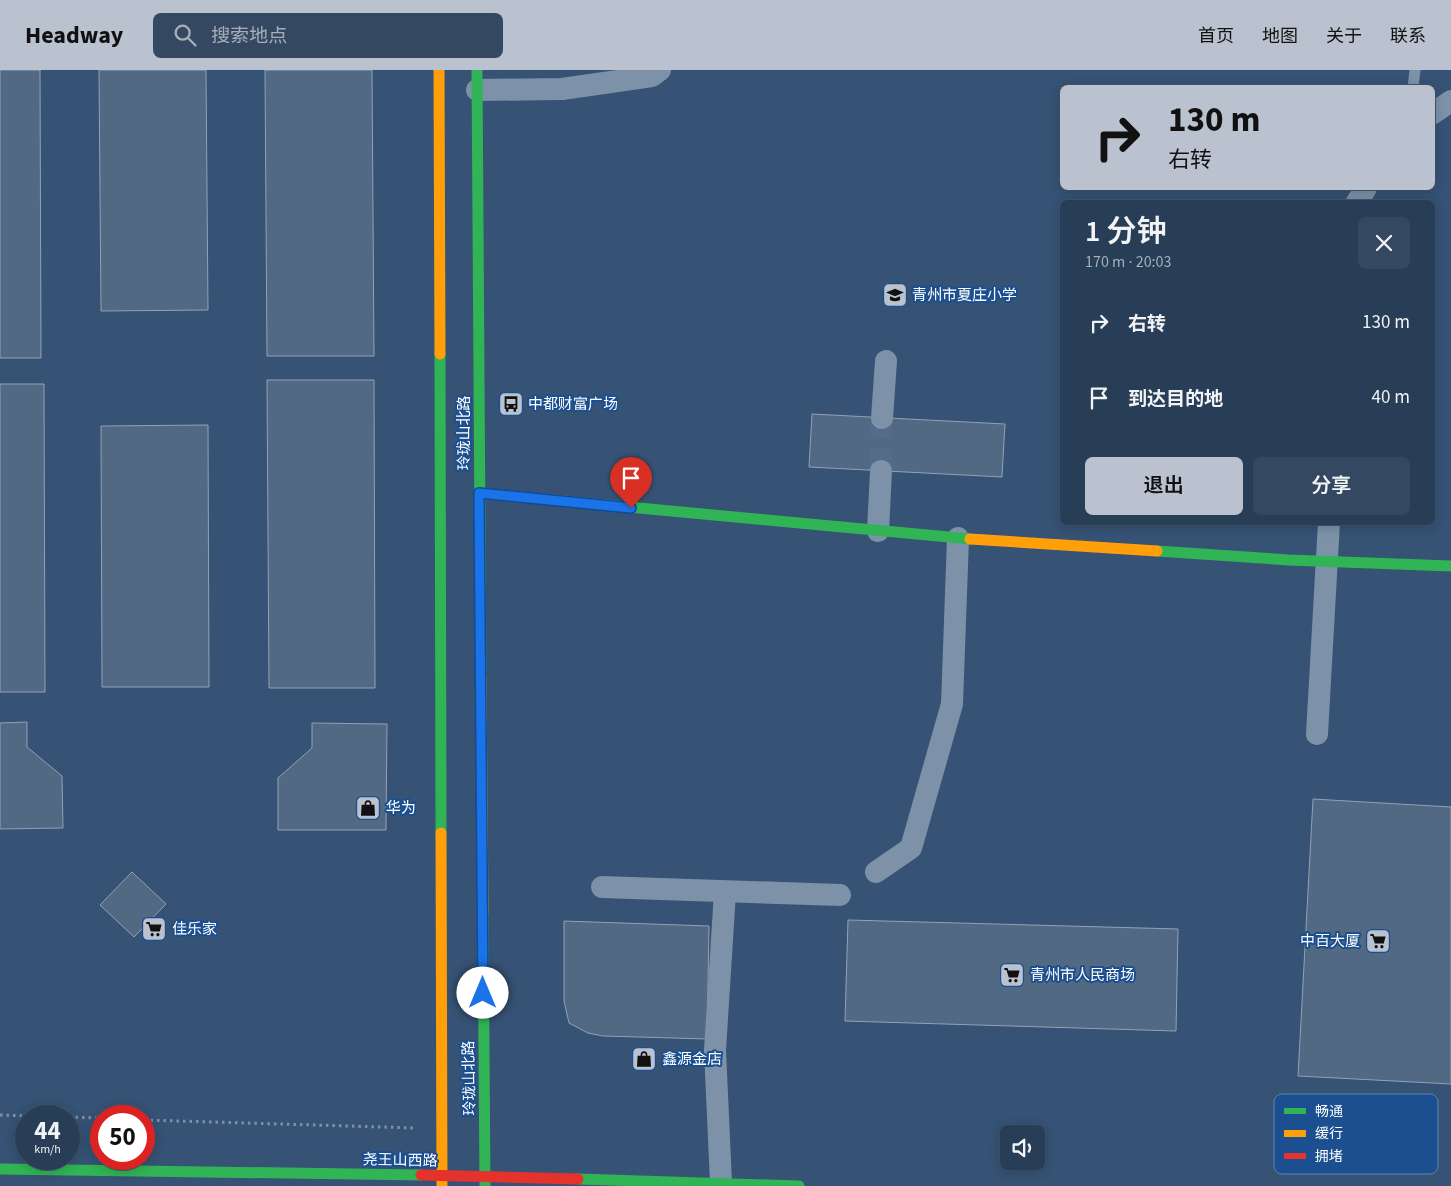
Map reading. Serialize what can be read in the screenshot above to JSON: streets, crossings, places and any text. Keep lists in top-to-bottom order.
{
  "streets": {
    "main road": ["玲珑山北路", "尧王山西路"]
  },
  "crossings": [
    ["玲珑山北路", "尧王山西路"]
  ],
  "places": {
    "school or university": ["青州市夏庄小学"],
    "bus stop": ["中都财富广场"],
    "shop": ["华为", "鑫源金店"],
    "supermarket": ["佳乐家", "中百大厦", "青州市人民商场"]
  },
  "legend": ["畅通", "缓行", "拥堵"],
  "page": {
    "header": "Headway",
    "search": "搜索地点",
    "nav": [
      "首页",
      "地图",
      "关于",
      "联系"
    ],
    "turn": ["130 m", "右转"],
    "heading": ["1 分钟", "170 m · 20:03"],
    "list": [
      {
        "name": "右转",
        "value": "130 m"
      },
      {
        "name": "到达目的地",
        "value": "40 m"
      }
    ],
    "buttons": ["退出", "分享"],
    "speed": "44 km/h",
    "limit": "50"
  }
}
